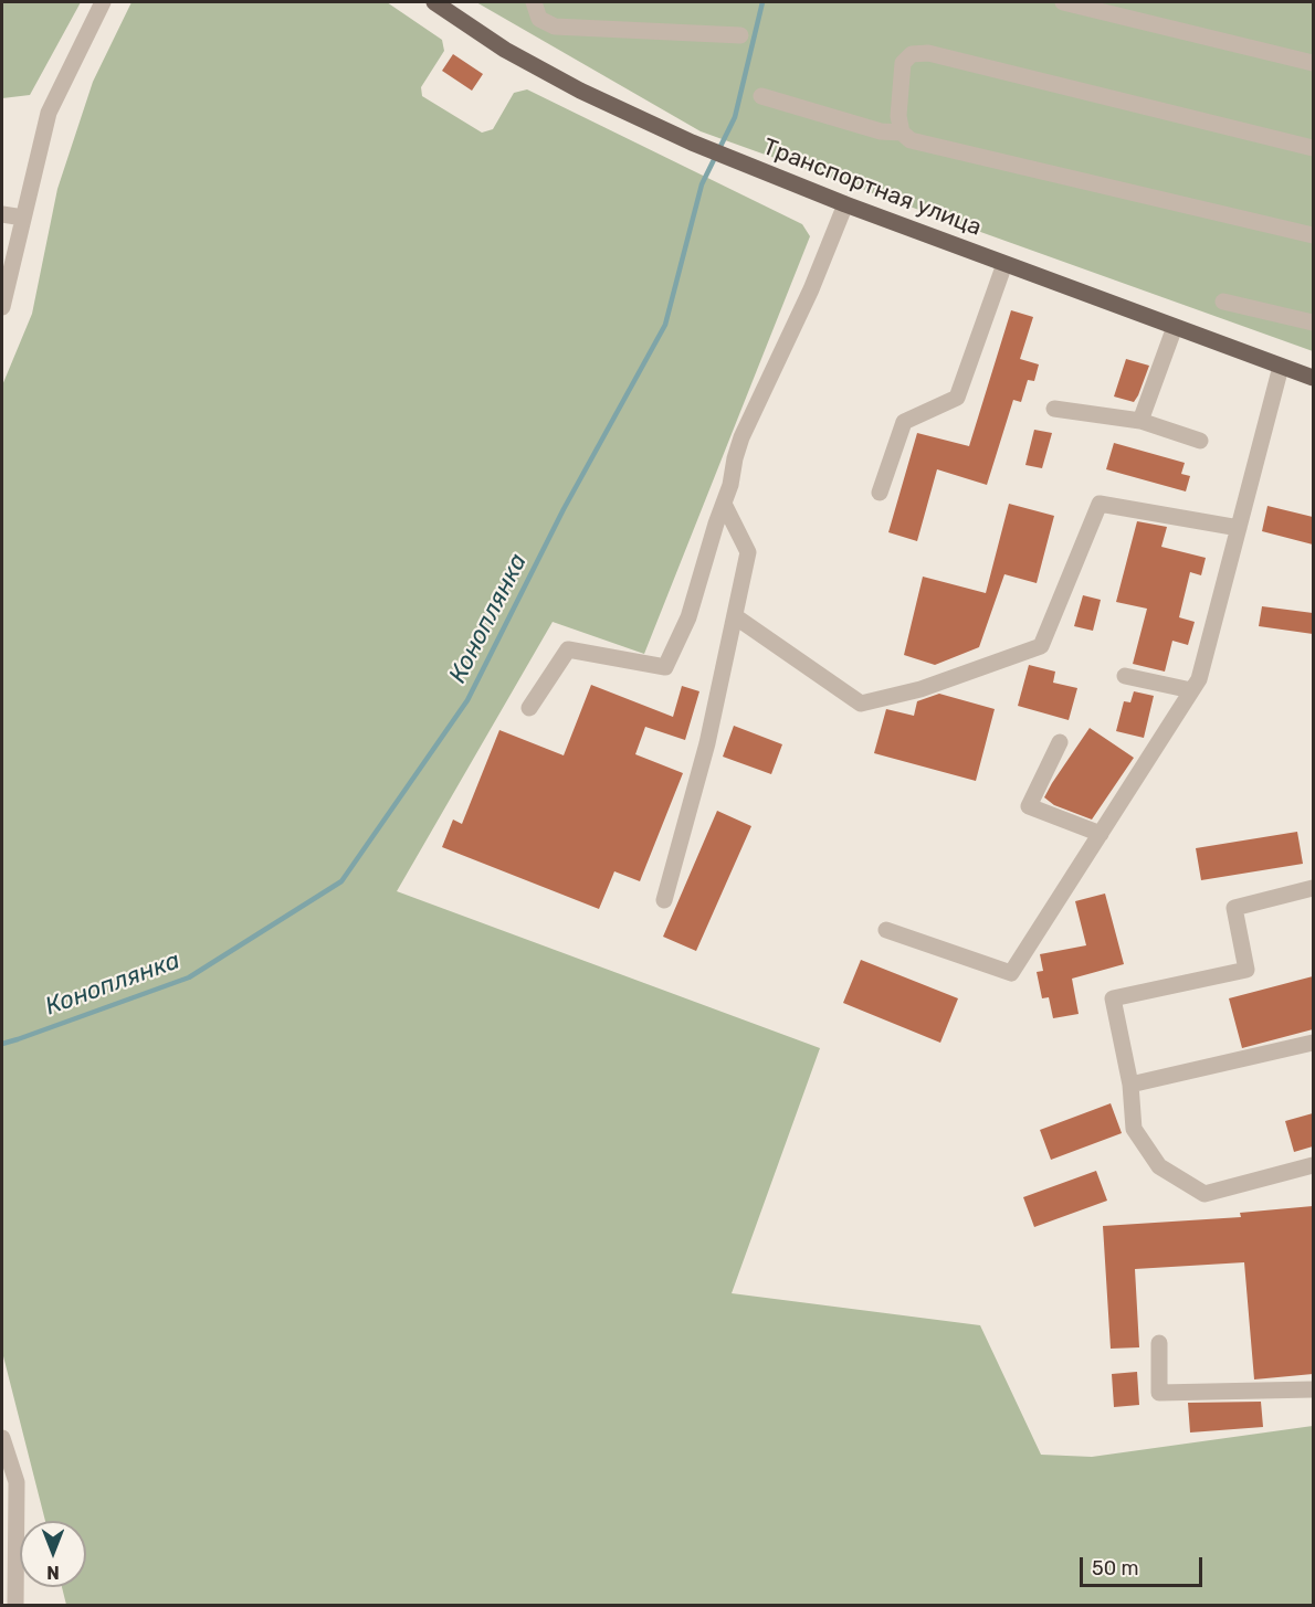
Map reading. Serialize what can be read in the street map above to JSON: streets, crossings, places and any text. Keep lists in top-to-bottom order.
{
  "streets": {
    "main road": ["Транспортная улица"]
  },
  "water": ["Коноплянка"],
  "scale_bar": "50 m",
  "north": "bottom"
}
